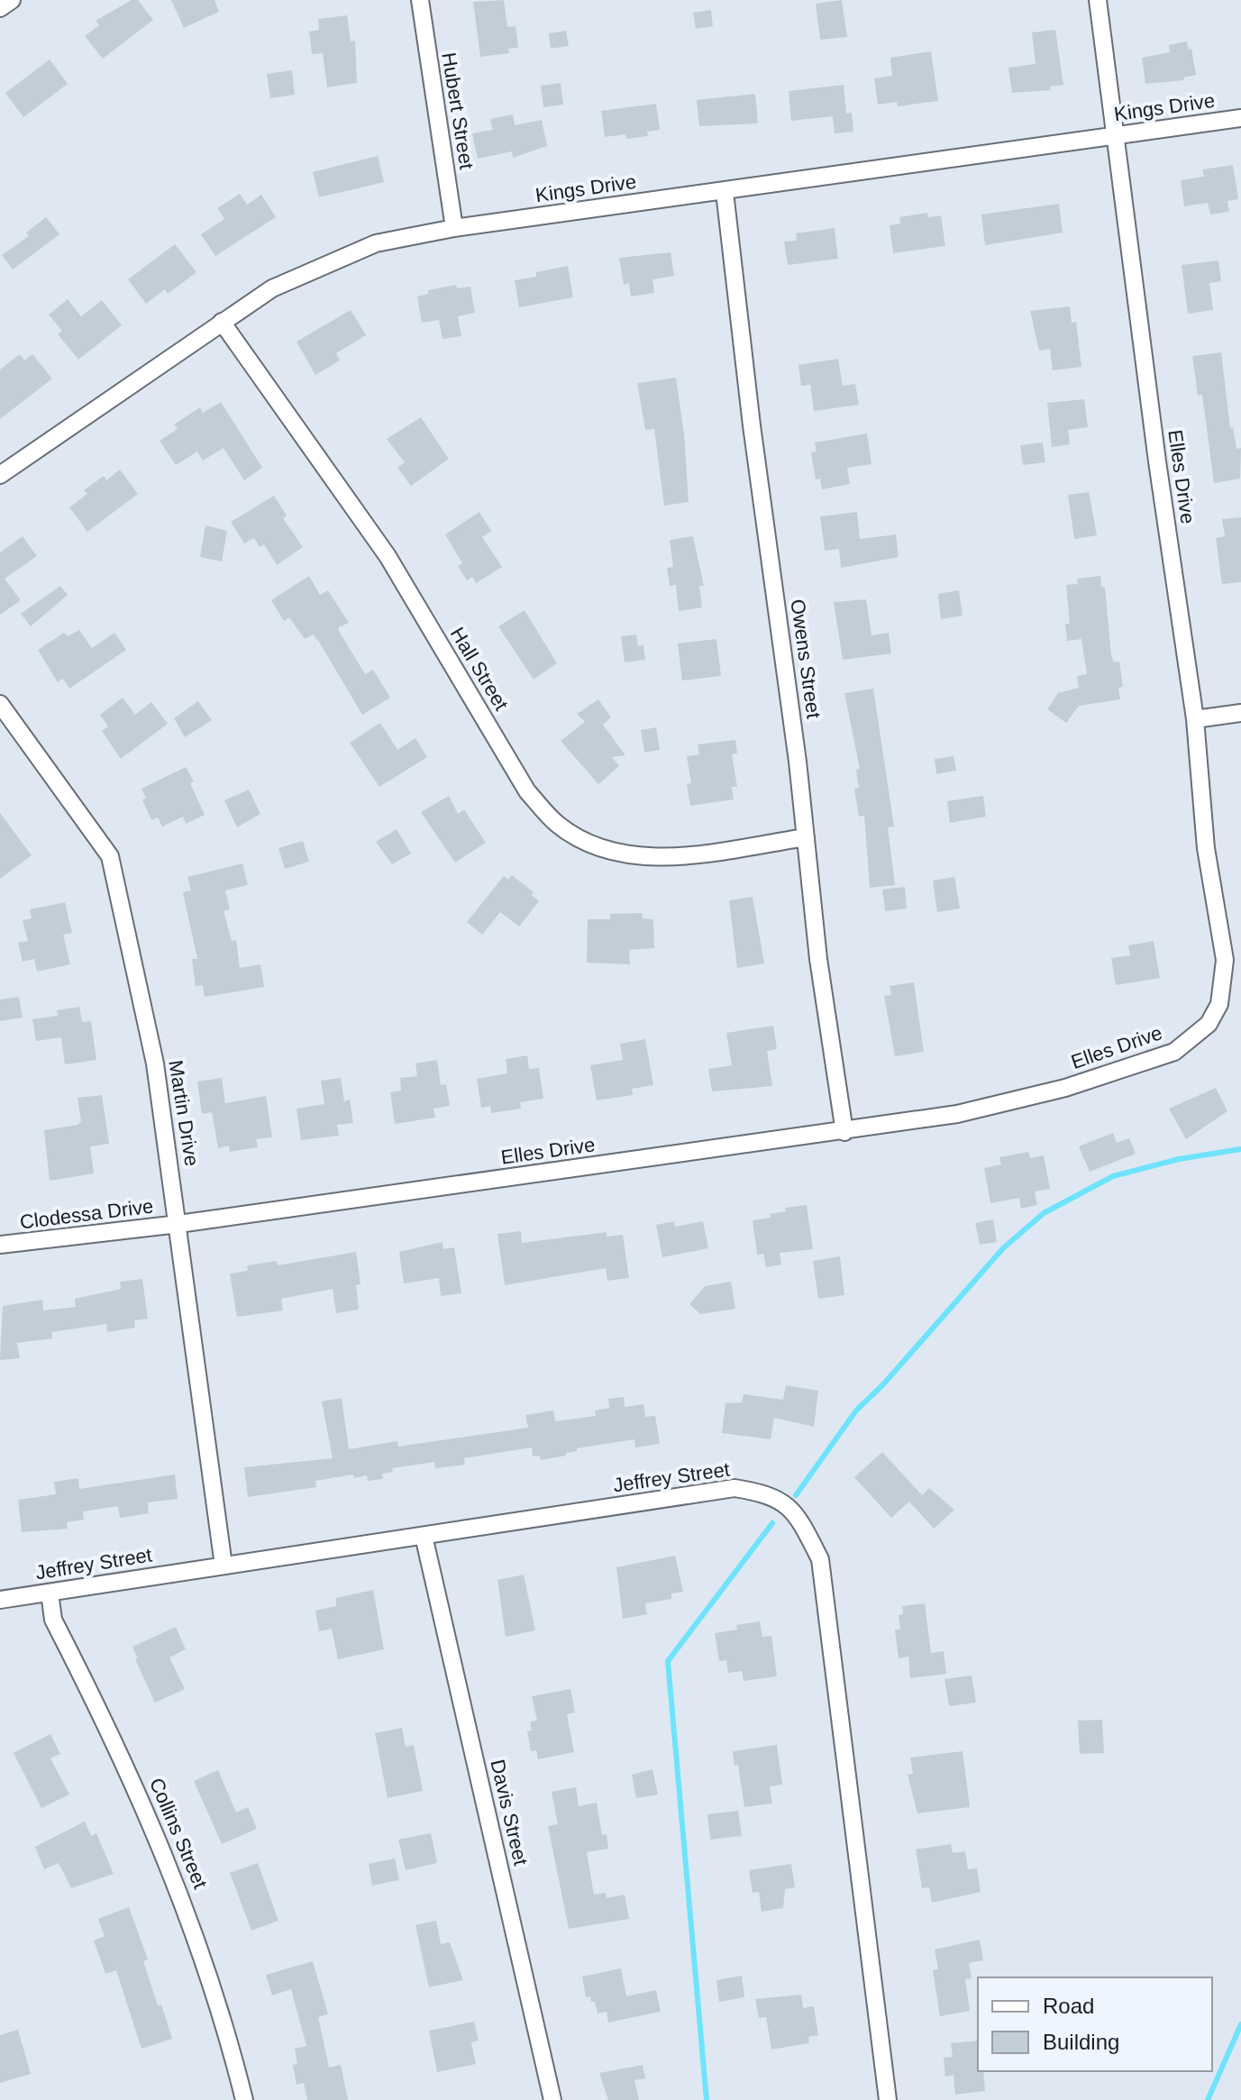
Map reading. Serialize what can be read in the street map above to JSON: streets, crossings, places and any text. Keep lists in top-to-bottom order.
{
  "streets": {
    "street": [
      "Kings Drive",
      "Hubert Street",
      "Elles Drive",
      "Owens Street",
      "Hall Street",
      "Martin Drive",
      "Clodessa Drive",
      "Jeffrey Street",
      "Davis Street",
      "Collins Street"
    ]
  },
  "crossings": [
    ["Kings Drive", "Hubert Street"],
    ["Kings Drive", "Elles Drive"],
    ["Kings Drive", "Owens Street"],
    ["Kings Drive", "Hall Street"],
    ["Elles Drive", "Owens Street"],
    ["Elles Drive", "Martin Drive"],
    ["Elles Drive", "Clodessa Drive"],
    ["Owens Street", "Hall Street"],
    ["Martin Drive", "Clodessa Drive"],
    ["Martin Drive", "Jeffrey Street"],
    ["Jeffrey Street", "Davis Street"],
    ["Jeffrey Street", "Collins Street"]
  ],
  "legend": ["Road", "Building"]
}
